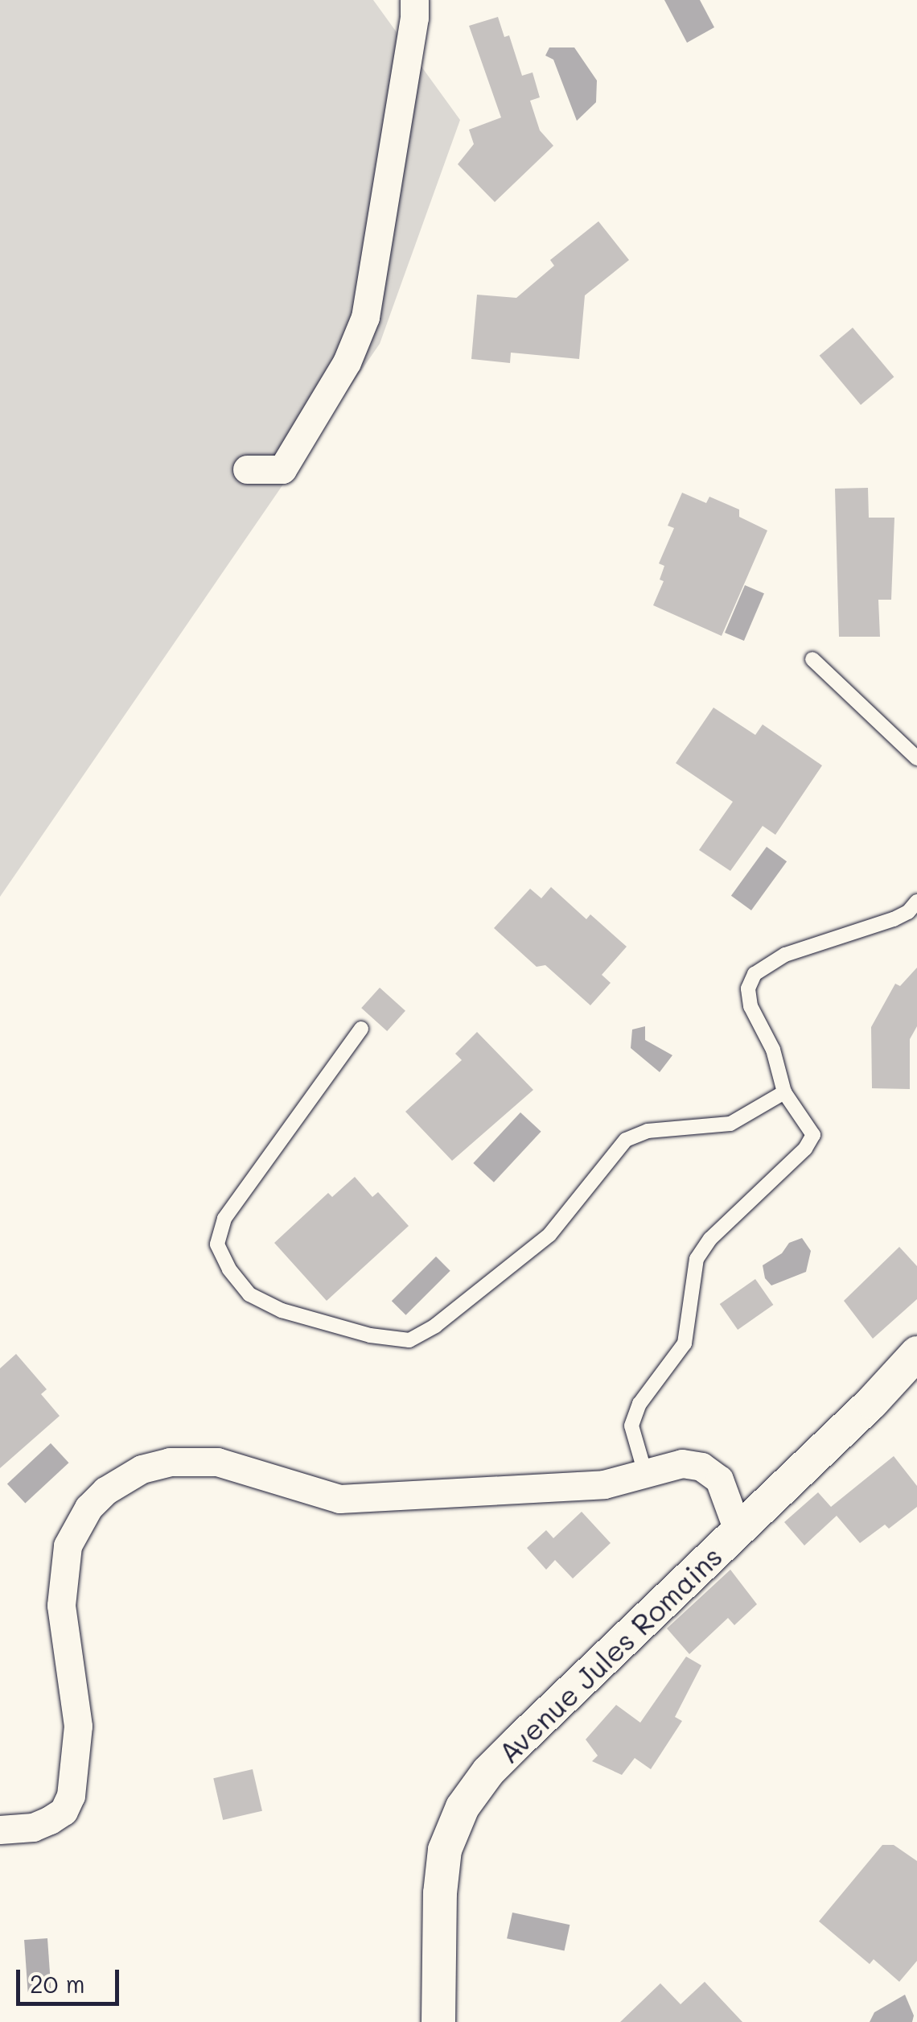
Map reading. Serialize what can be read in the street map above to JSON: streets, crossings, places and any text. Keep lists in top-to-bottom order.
{
  "streets": {
    "street": ["Avenue Jules Romains"]
  },
  "scale_bar": "20 m"
}
